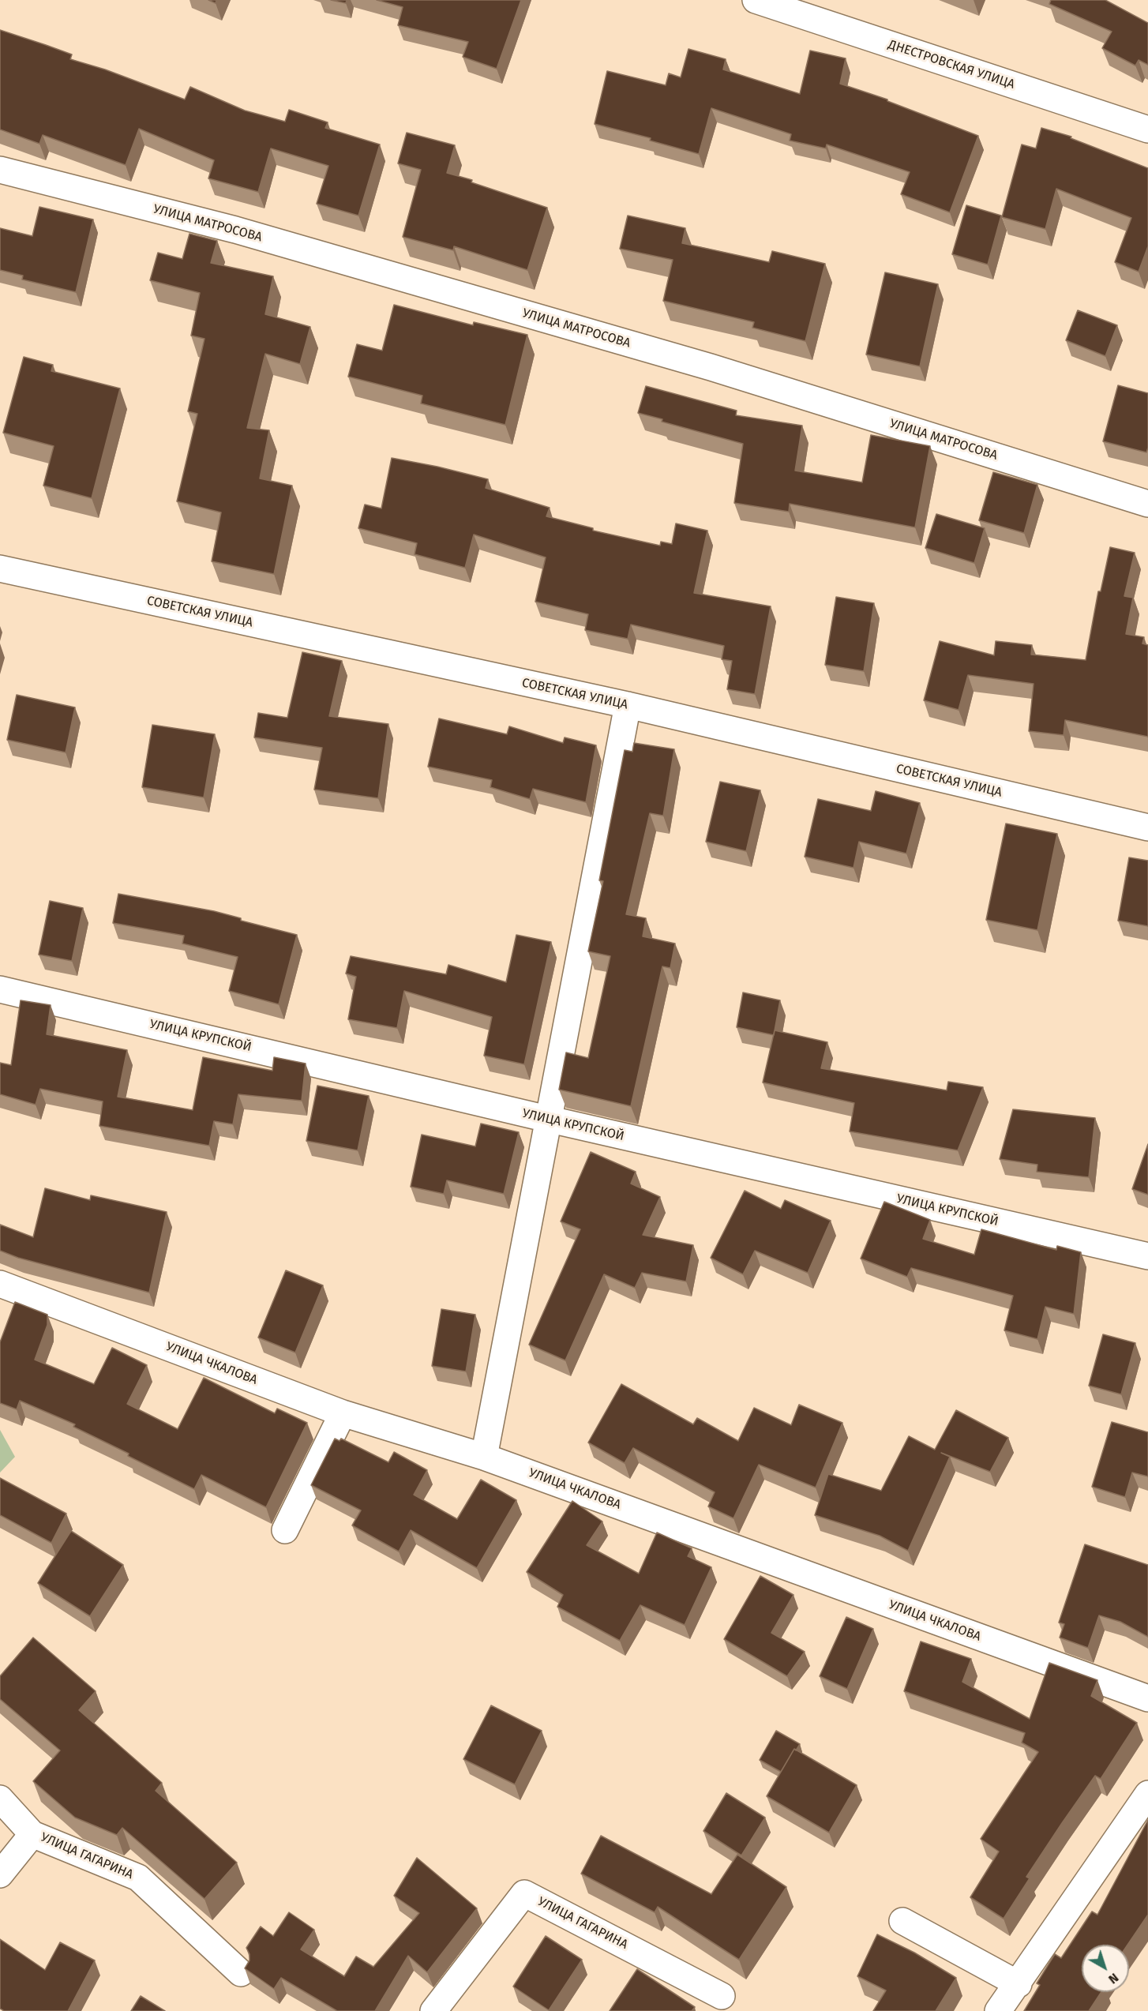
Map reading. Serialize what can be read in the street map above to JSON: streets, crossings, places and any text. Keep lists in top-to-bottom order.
{
  "streets": {
    "street": [
      "ДНЕСТРОВСКАЯ УЛИЦА",
      "УЛИЦА МАТРОСОВА",
      "СОВЕТСКАЯ УЛИЦА",
      "УЛИЦА КРУПСКОЙ",
      "УЛИЦА ЧКАЛОВА",
      "УЛИЦА ГАГАРИНА"
    ]
  },
  "north": "bottom right"
}
